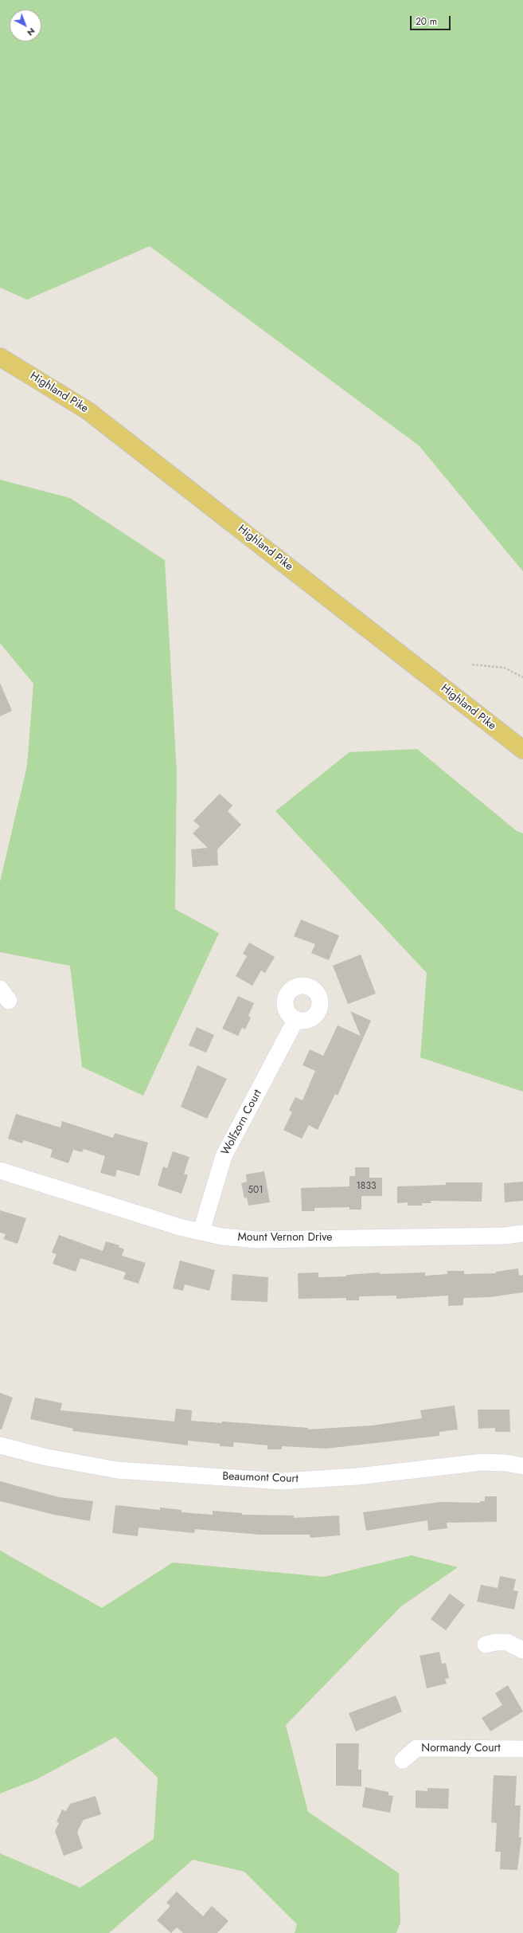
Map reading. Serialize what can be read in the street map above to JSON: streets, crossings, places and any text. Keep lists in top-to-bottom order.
{
  "streets": {
    "main road": ["Highland Pike"],
    "street": [
      "Wolfzorn Court",
      "Mount Vernon Drive",
      "Beaumont Court",
      "Normandy Court"
    ]
  },
  "crossings": [
    ["Wolfzorn Court", "Mount Vernon Drive"]
  ],
  "house_numbers": ["1833", "501"],
  "scale_bar": "20 m",
  "north": "bottom right"
}
